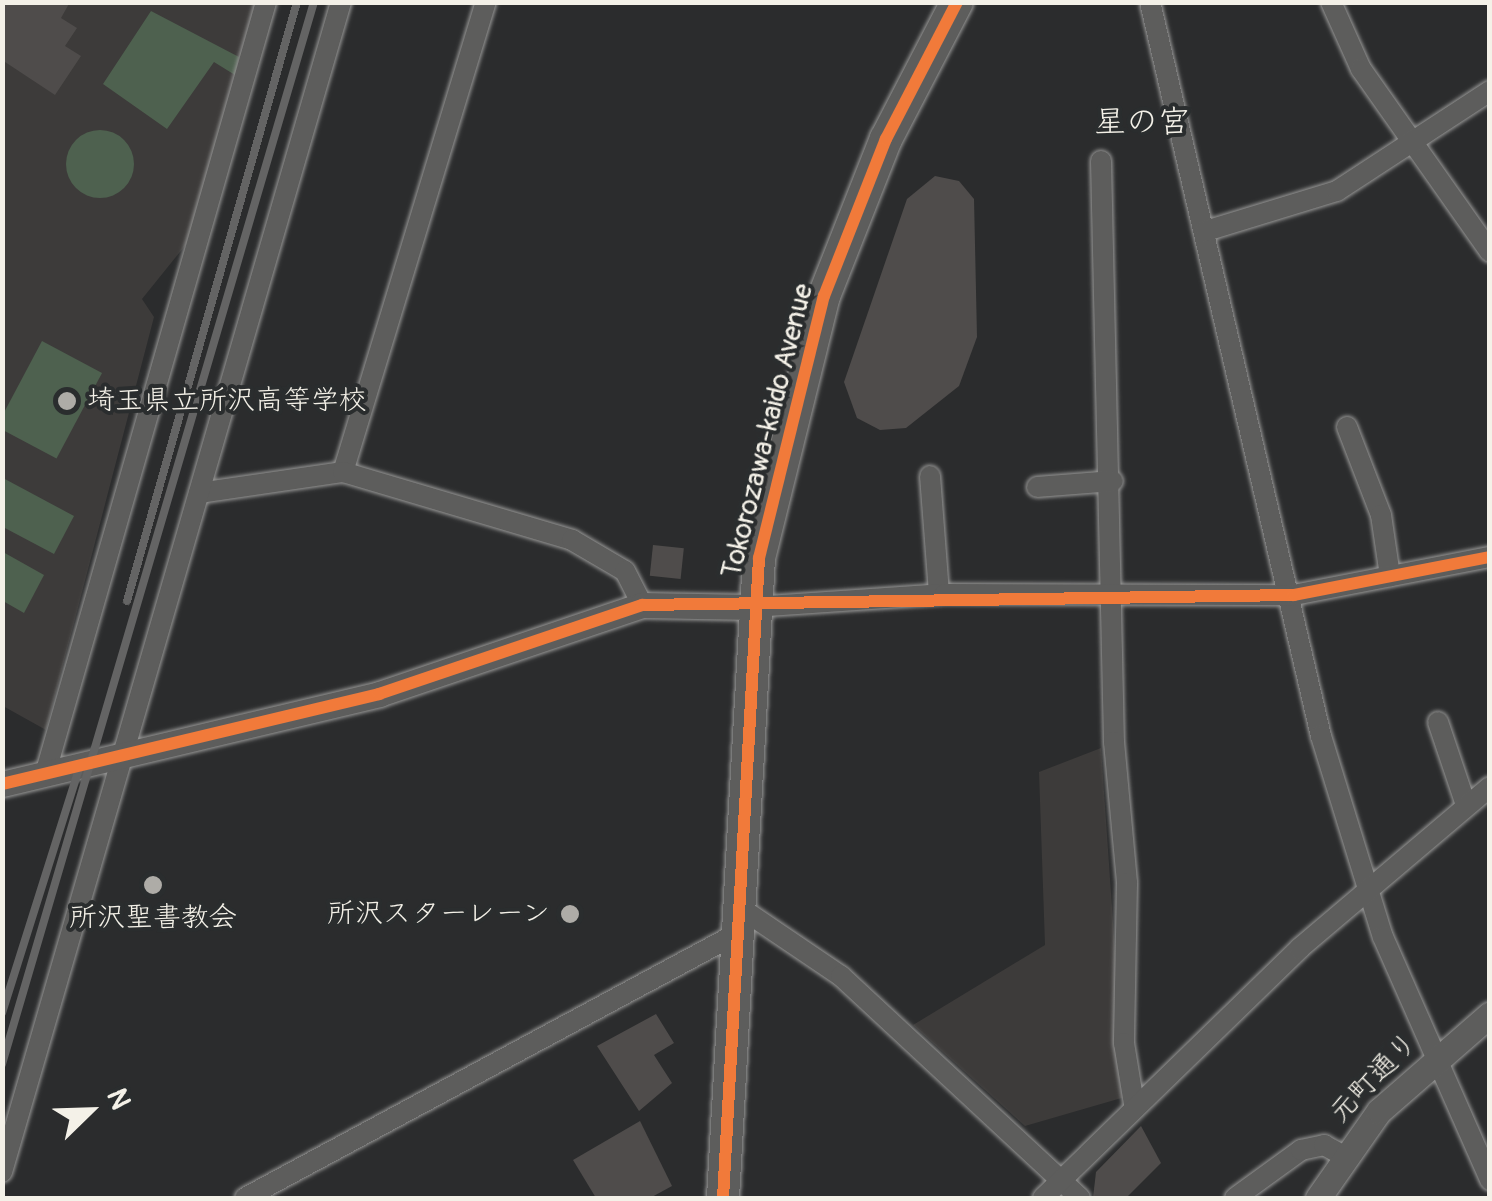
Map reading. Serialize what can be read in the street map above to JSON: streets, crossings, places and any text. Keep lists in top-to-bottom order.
{
  "streets": {
    "main road": ["Tokorozawa-kaido Avenue"],
    "street": ["元町通り"]
  },
  "districts": ["星の宮"],
  "places": ["埼玉県立所沢高等学校", "所沢聖書教会", "所沢スターレーン"],
  "north": "top right"
}
